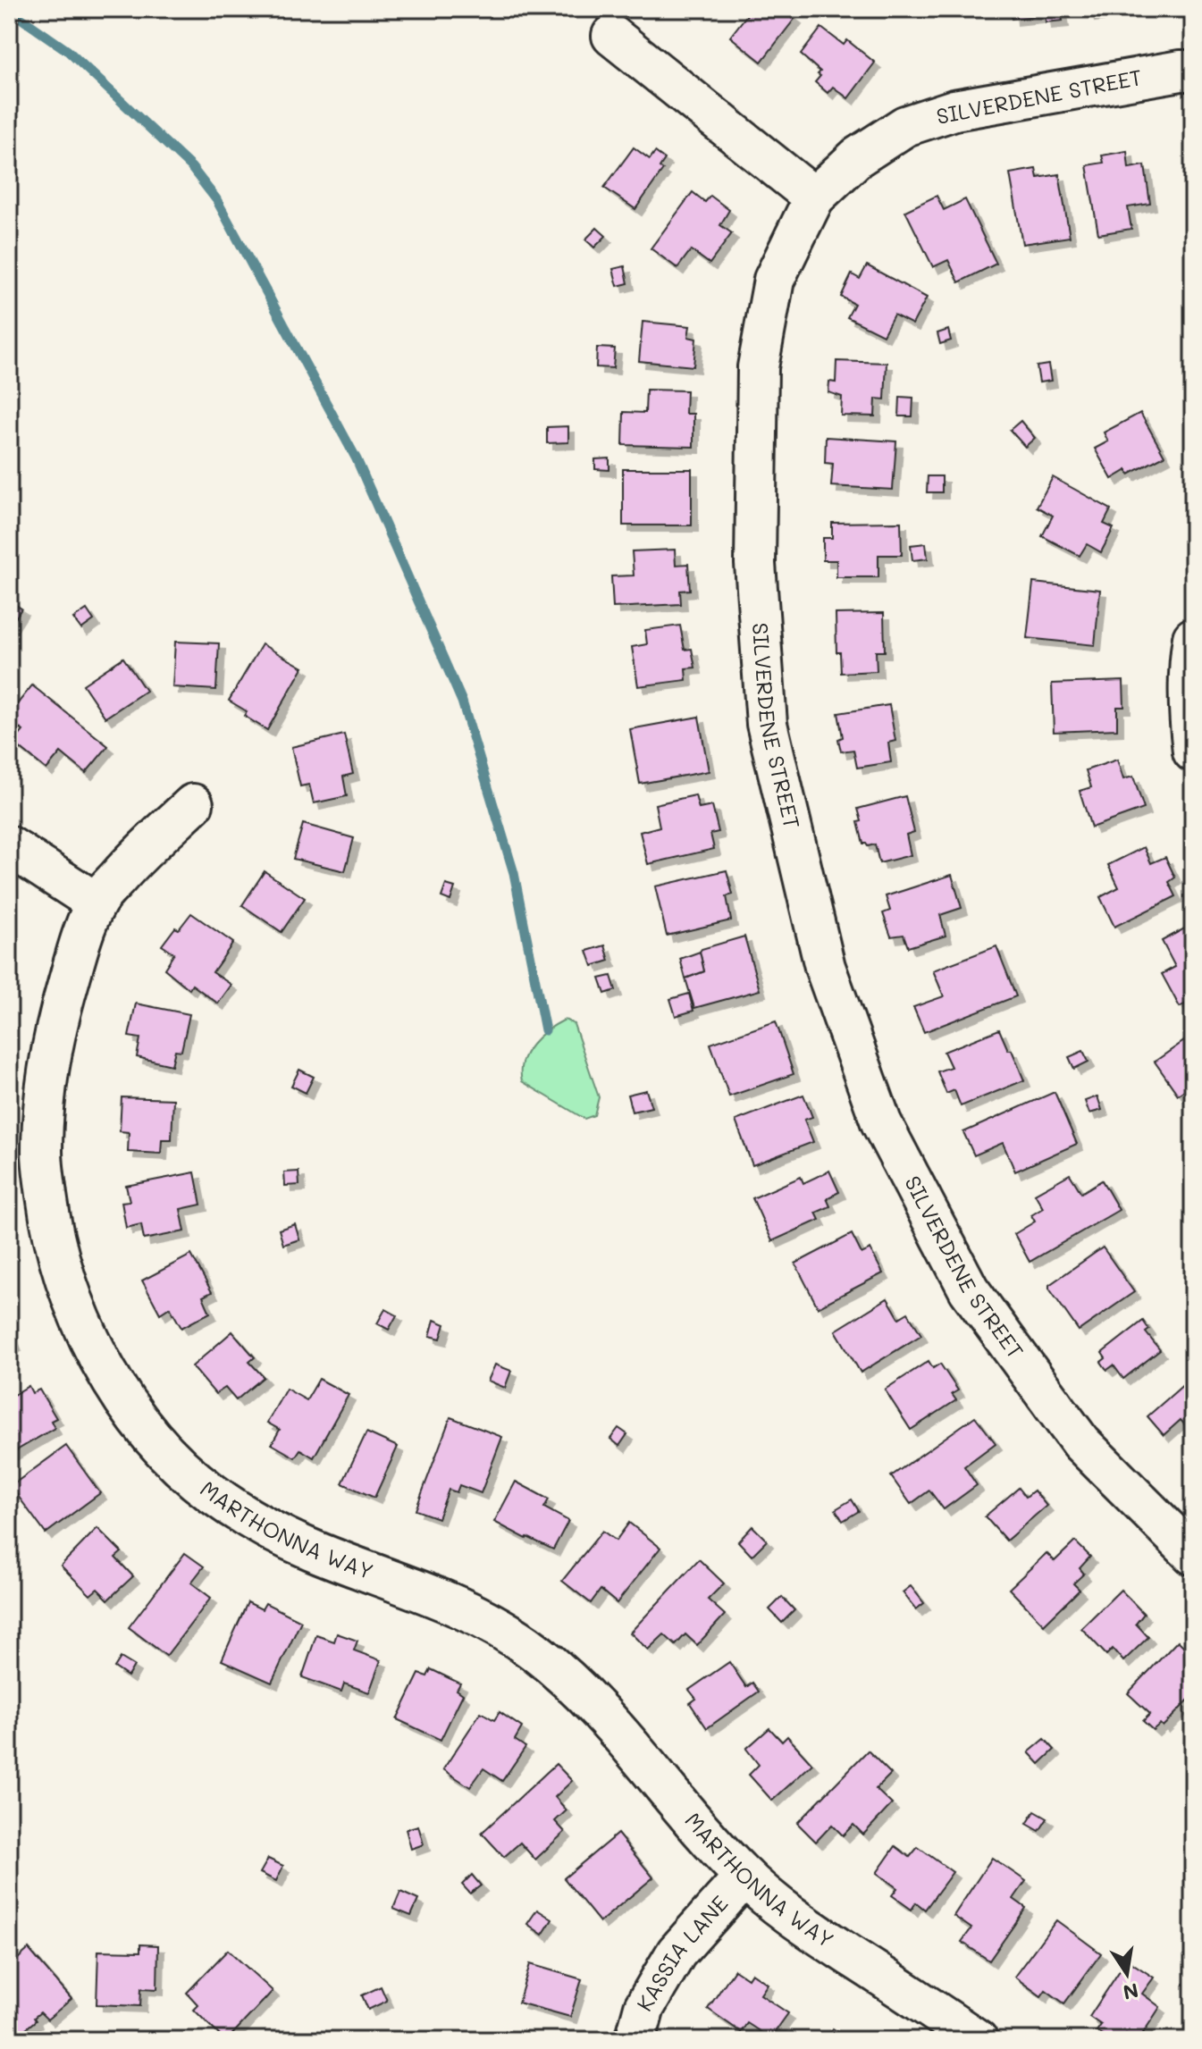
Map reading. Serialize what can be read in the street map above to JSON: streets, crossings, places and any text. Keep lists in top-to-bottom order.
{
  "streets": {
    "street": ["SILVERDENE STREET", "MARTHONNA WAY", "KASSIA LANE"]
  },
  "crossings": [
    ["MARTHONNA WAY", "KASSIA LANE"]
  ],
  "north": "bottom"
}
